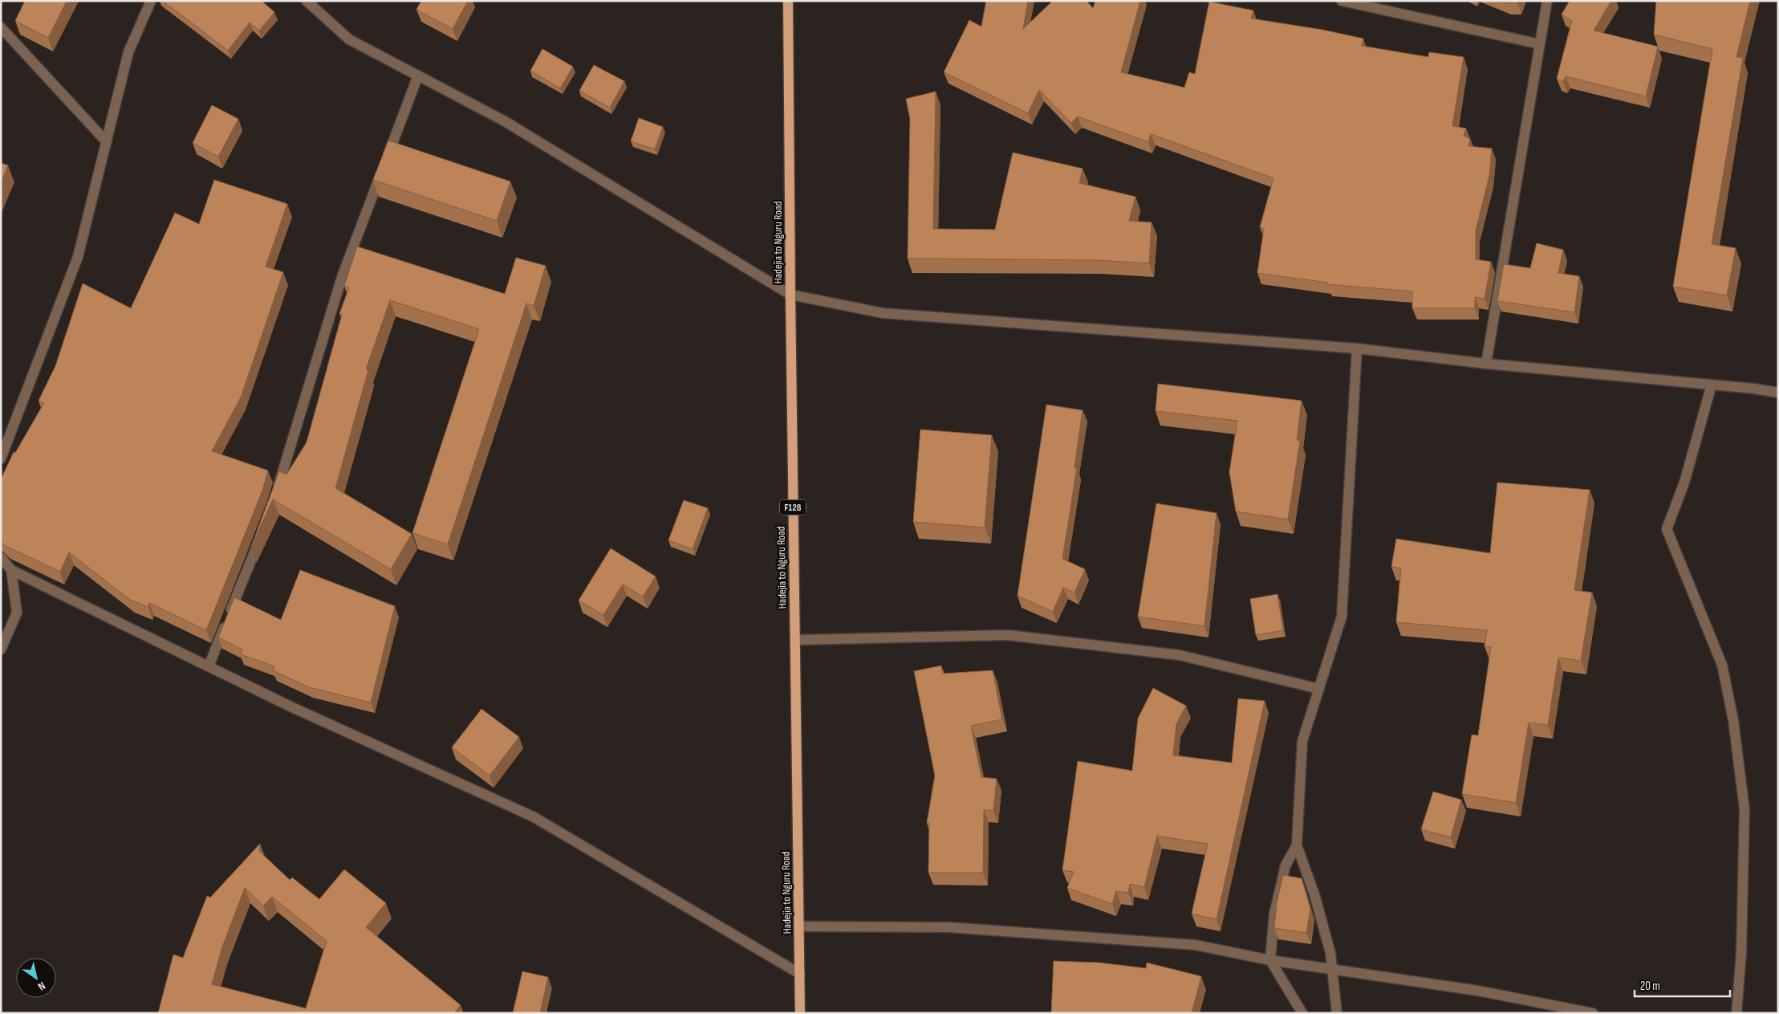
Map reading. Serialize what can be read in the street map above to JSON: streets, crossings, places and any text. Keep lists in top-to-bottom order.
{
  "streets": {
    "main road": ["Hadejia to Nguru Road", "F128"]
  },
  "scale_bar": "20 m",
  "north": "bottom right"
}
